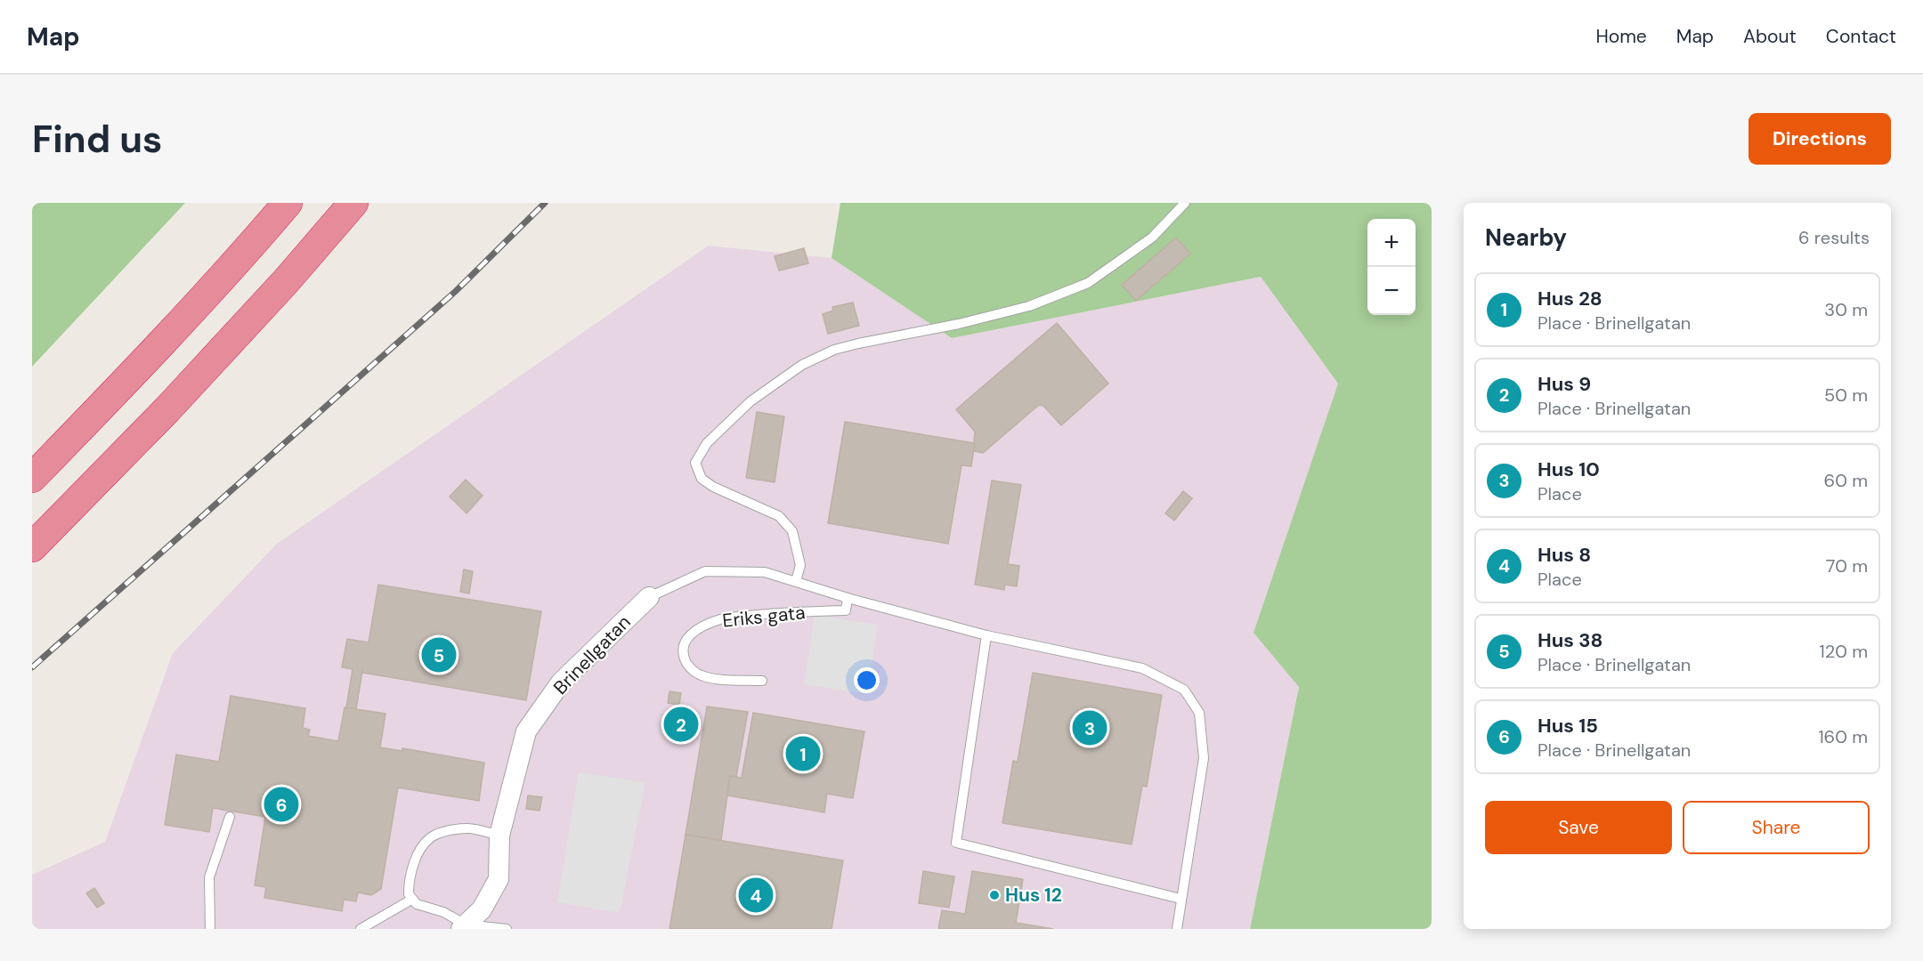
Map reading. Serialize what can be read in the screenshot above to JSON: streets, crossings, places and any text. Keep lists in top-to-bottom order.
{
  "streets": {
    "street": ["Brinellgatan"],
    "lane": ["Eriks gata"]
  },
  "places": ["Hus 12"],
  "page": {
    "header": "Map",
    "nav": [
      "Home",
      "Map",
      "About",
      "Contact"
    ],
    "buttons": [
      "Directions",
      ["Save", "Share"]
    ],
    "title": "Find us",
    "heading": ["Nearby", "6 results"],
    "map_buttons": ["+", "−"],
    "list": [
      {
        "mark": "1",
        "name": "Hus 28",
        "note": "Place · Brinellgatan",
        "value": "30 m"
      },
      {
        "mark": "2",
        "name": "Hus 9",
        "note": "Place · Brinellgatan",
        "value": "50 m"
      },
      {
        "mark": "3",
        "name": "Hus 10",
        "note": "Place",
        "value": "60 m"
      },
      {
        "mark": "4",
        "name": "Hus 8",
        "note": "Place",
        "value": "70 m"
      },
      {
        "mark": "5",
        "name": "Hus 38",
        "note": "Place · Brinellgatan",
        "value": "120 m"
      },
      {
        "mark": "6",
        "name": "Hus 15",
        "note": "Place · Brinellgatan",
        "value": "160 m"
      }
    ],
    "pins": [
      "5",
      "2",
      "3",
      "1",
      "6",
      "4"
    ]
  }
}
